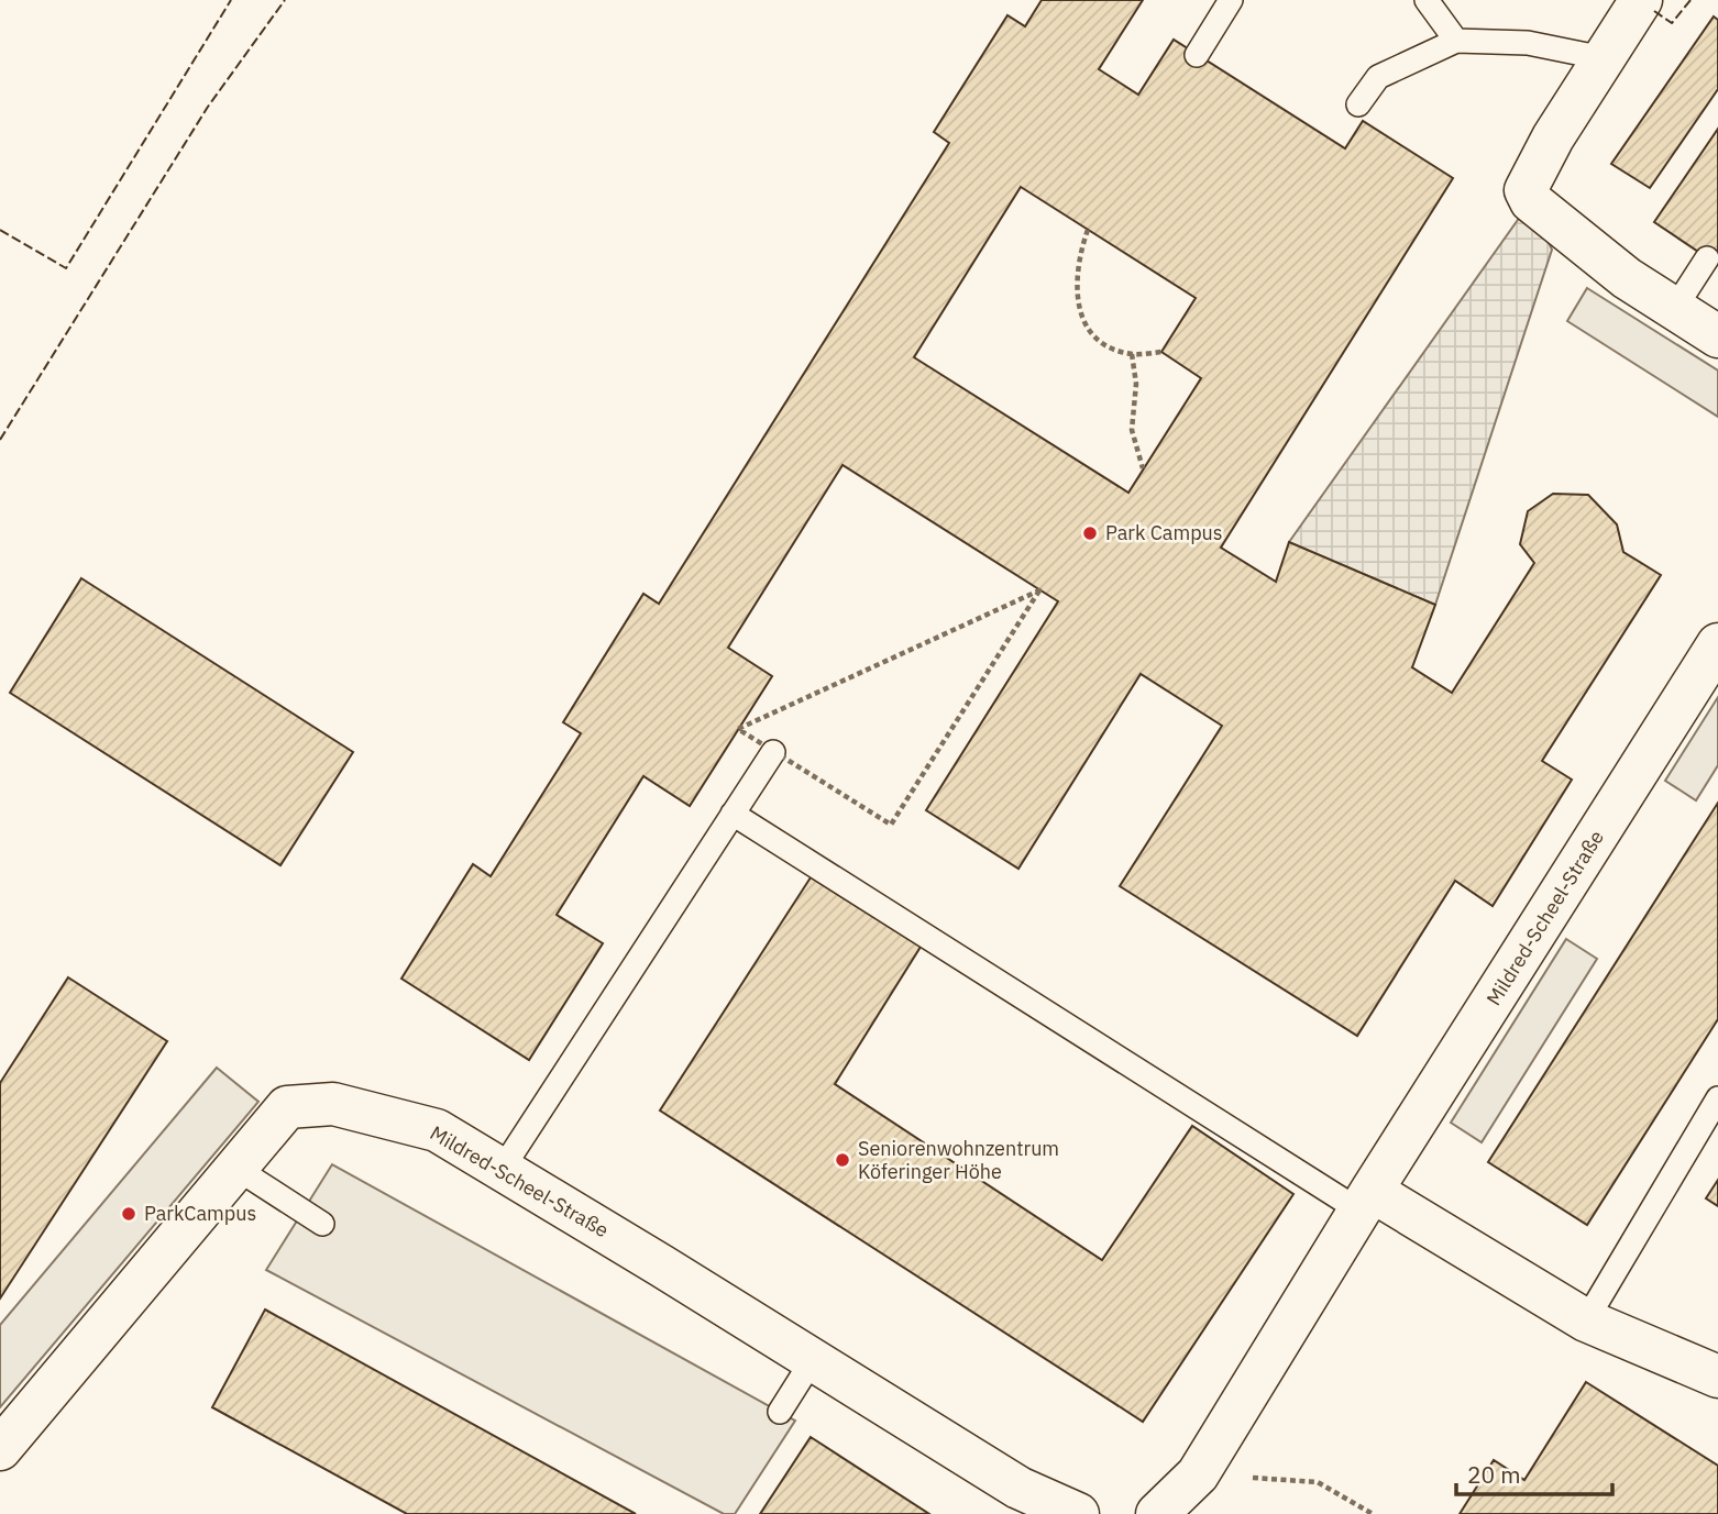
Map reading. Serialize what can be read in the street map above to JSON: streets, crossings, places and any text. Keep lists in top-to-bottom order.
{
  "streets": {
    "street": ["Mildred-Scheel-Straße"]
  },
  "places": ["Park Campus", "Seniorenwohnzentrum Köferinger Höhe", "ParkCampus"],
  "scale_bar": "20 m"
}
